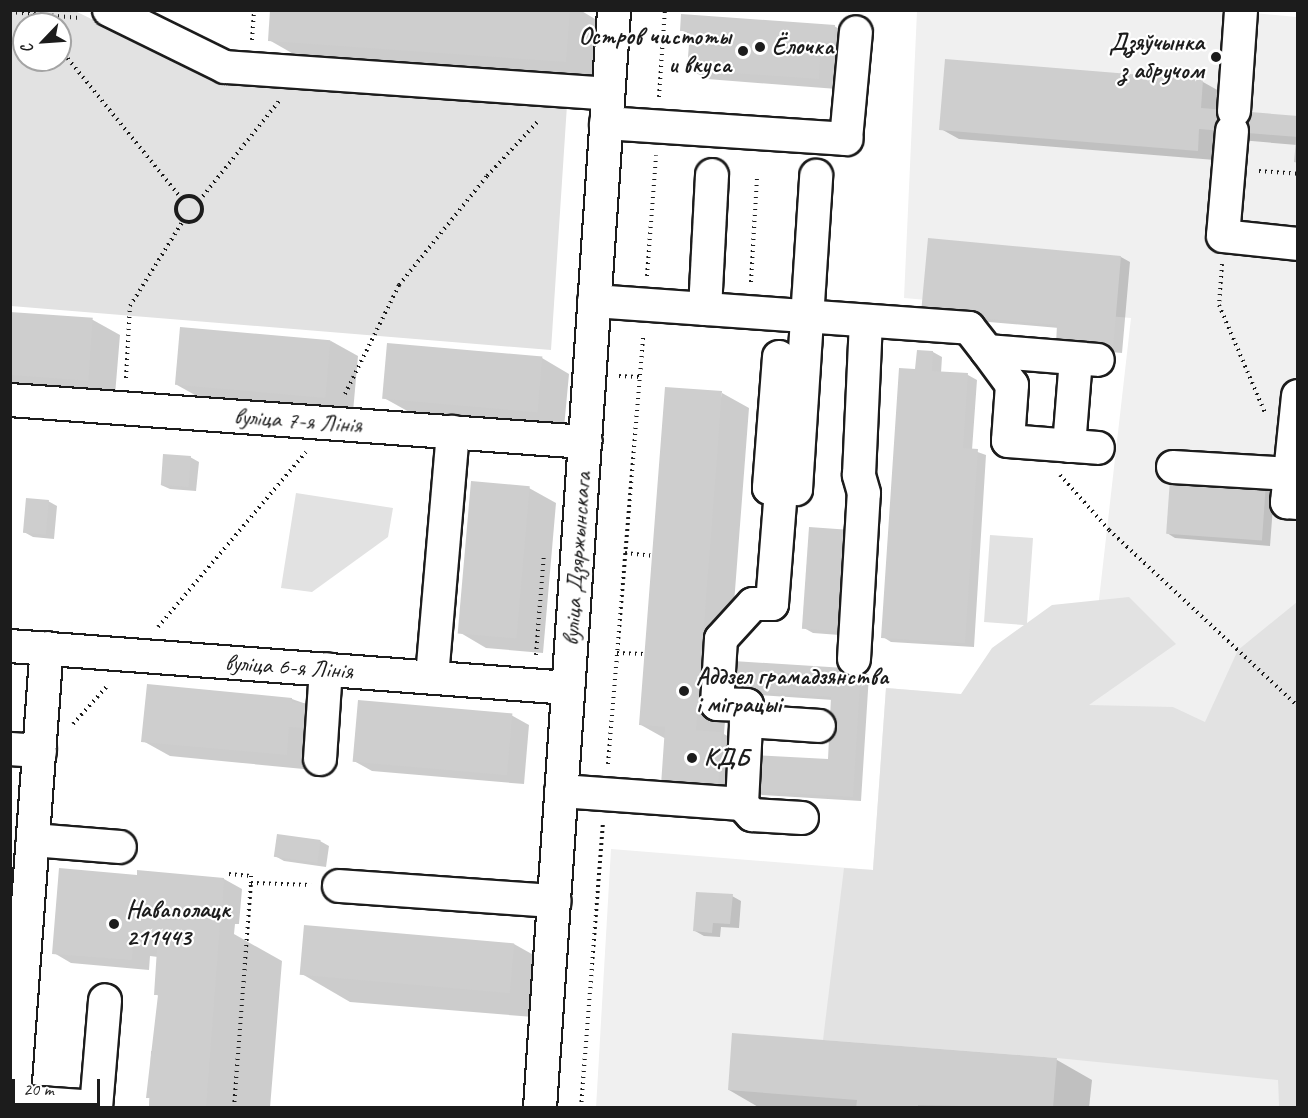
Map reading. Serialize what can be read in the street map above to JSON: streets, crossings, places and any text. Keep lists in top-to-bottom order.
{
  "streets": {
    "street": ["вуліца 7-я Лінія", "вуліца Дзяржынскага", "вуліца 6-я Лінія"]
  },
  "crossings": [
    ["вуліца 7-я Лінія", "вуліца Дзяржынскага"],
    ["вуліца Дзяржынскага", "вуліца 6-я Лінія"]
  ],
  "places": [
    "Ёлочка",
    "Остров чистоты и вкуса",
    "Дзяўчынка з абручом",
    "Аддзел грамадзянства і міграцыі",
    "КДБ",
    "Наваполацк 211443"
  ],
  "scale_bar": "20 m",
  "north": "bottom left"
}
